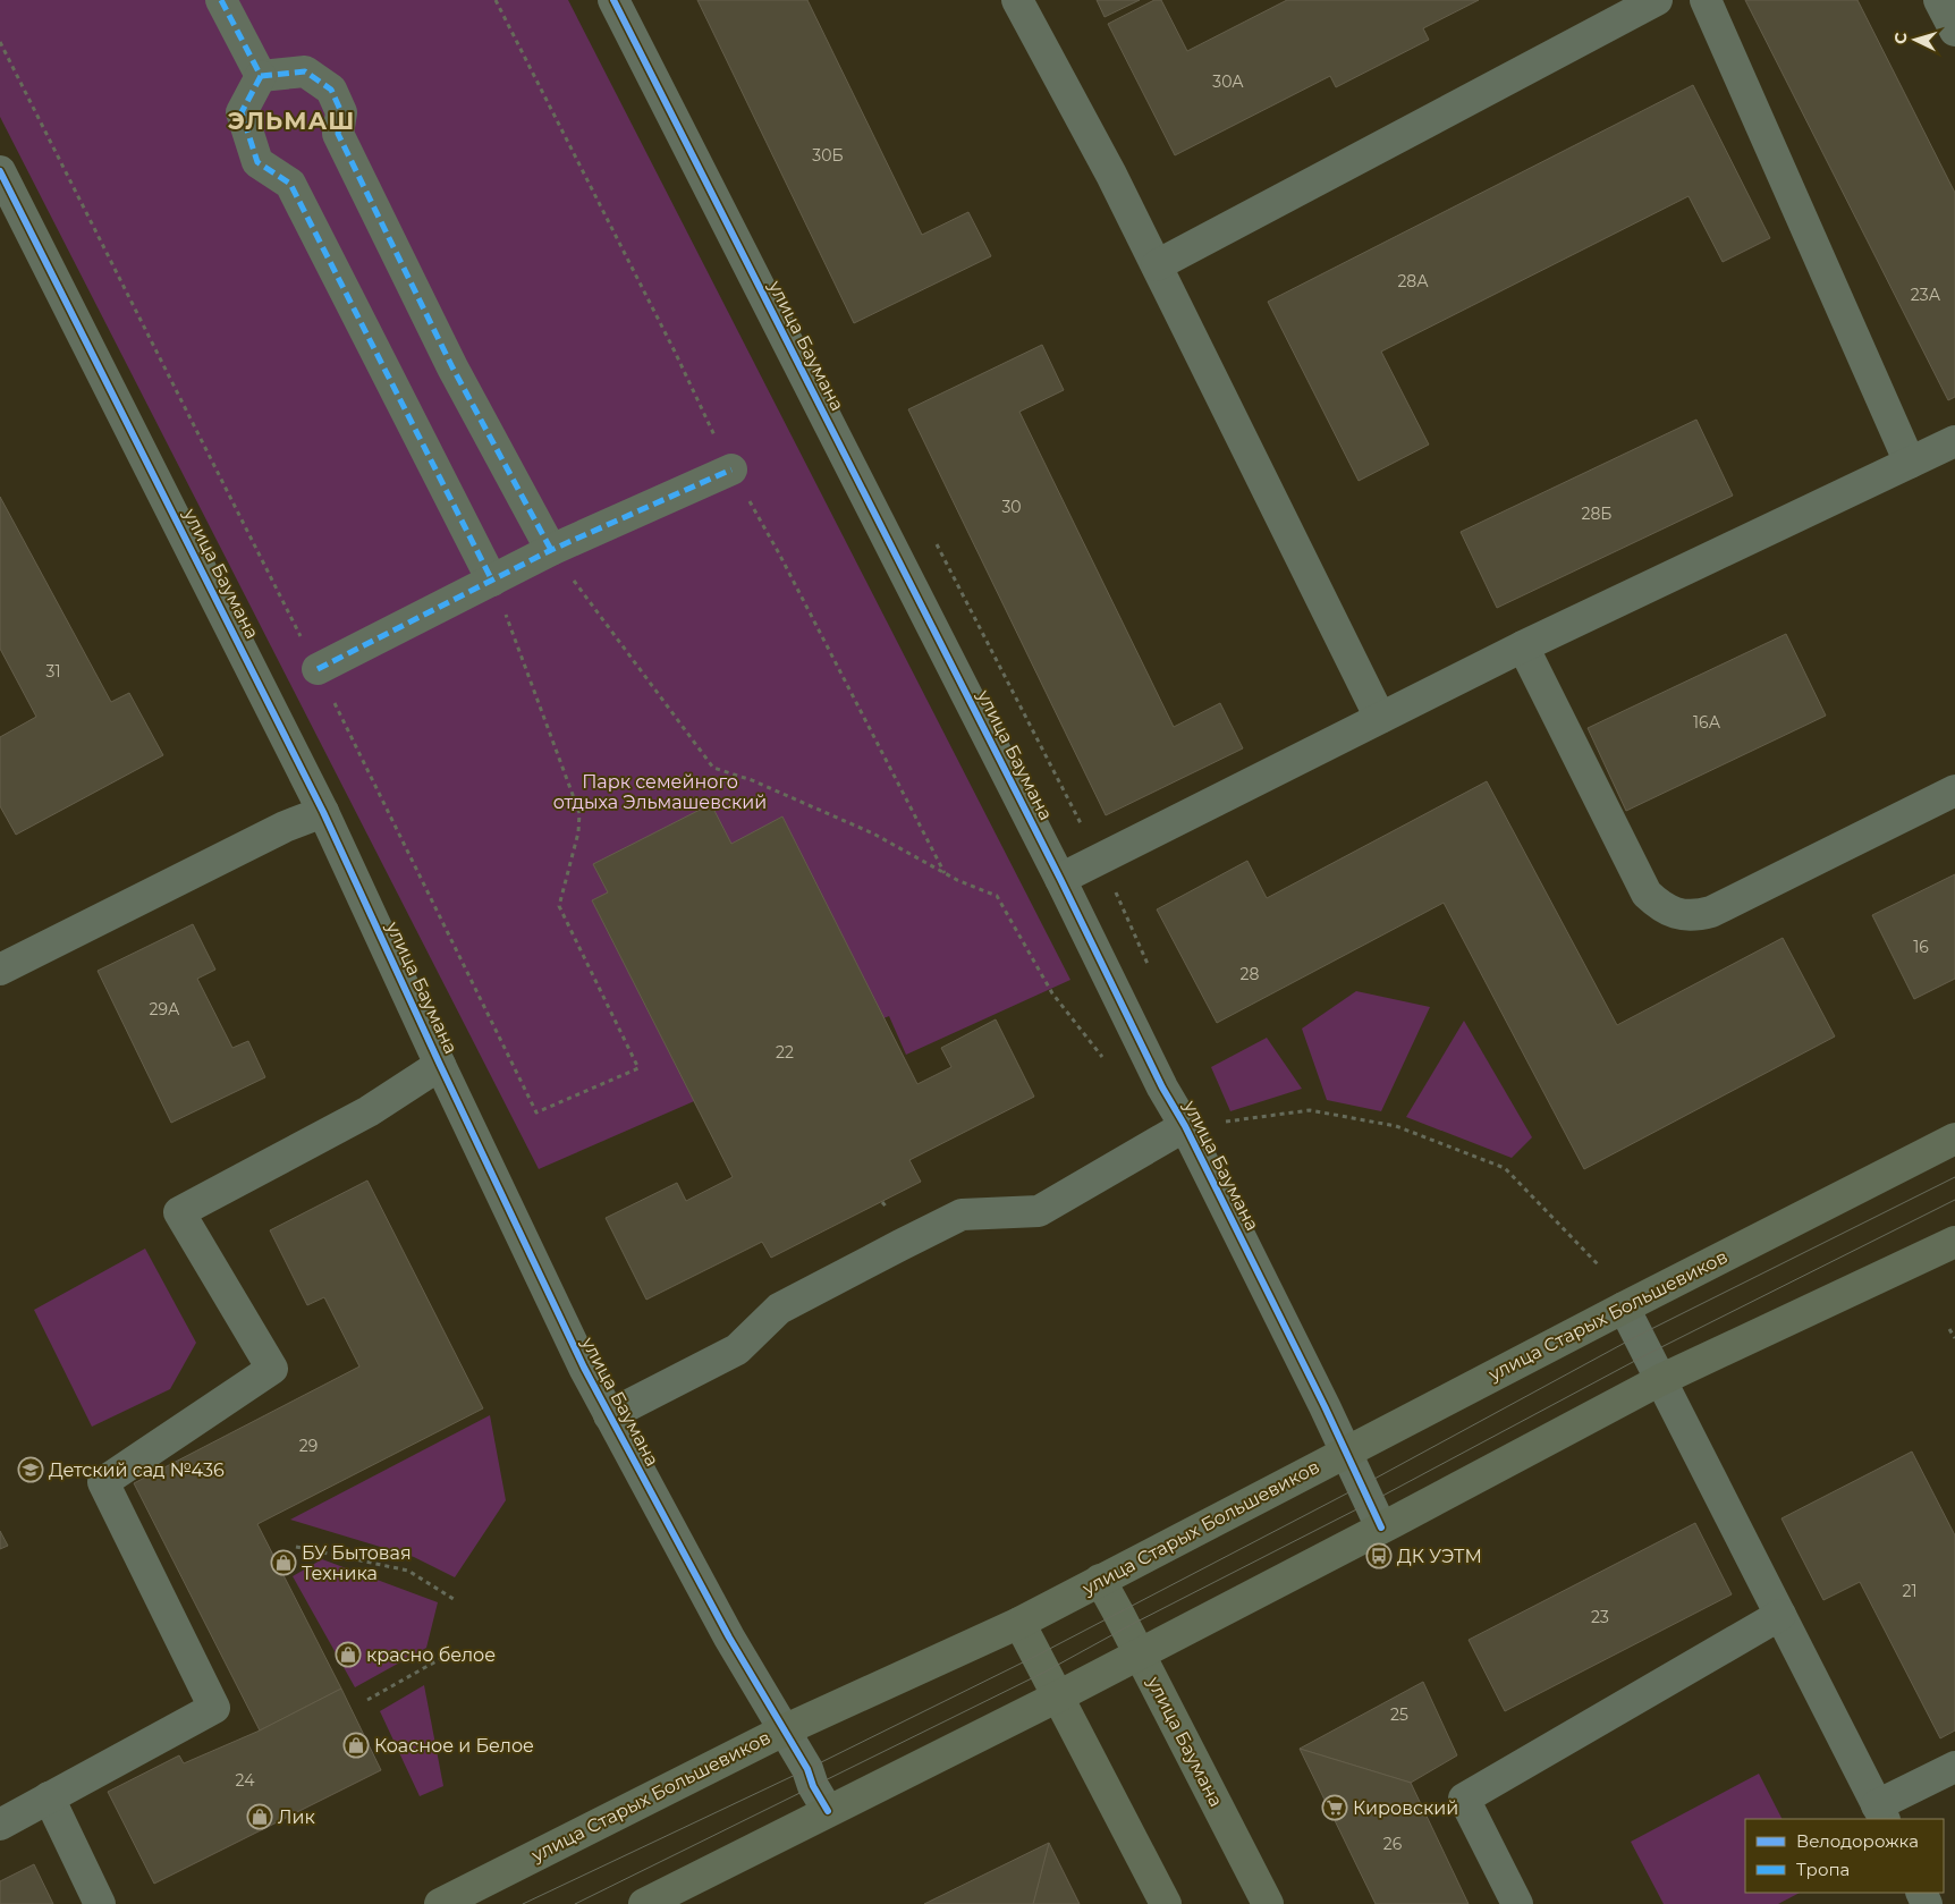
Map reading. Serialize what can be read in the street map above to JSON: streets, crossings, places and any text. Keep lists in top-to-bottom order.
{
  "streets": {
    "main road": ["улица Баумана", "улица Старых Большевиков"]
  },
  "crossings": [
    ["улица Баумана", "улица Старых Большевиков"]
  ],
  "districts": ["ЭЛЬМАШ"],
  "parks": ["Парк семейного отдыха Эльмашевский"],
  "places": {
    "school or university": ["Детский сад №436"],
    "bus stop": ["ДК УЭТМ"],
    "shop": [
      "БУ Бытовая Техника",
      "красно белое",
      "Коасное и Белое",
      "Лик"
    ],
    "supermarket": ["Кировский"]
  },
  "house_numbers": [
    "30А",
    "30Б",
    "28А",
    "23А",
    "30",
    "28Б",
    "31",
    "16А",
    "16",
    "28",
    "29А",
    "22",
    "29",
    "21",
    "23",
    "25",
    "24",
    "26"
  ],
  "legend": ["Велодорожка", "Тропа"],
  "north": "left"
}
